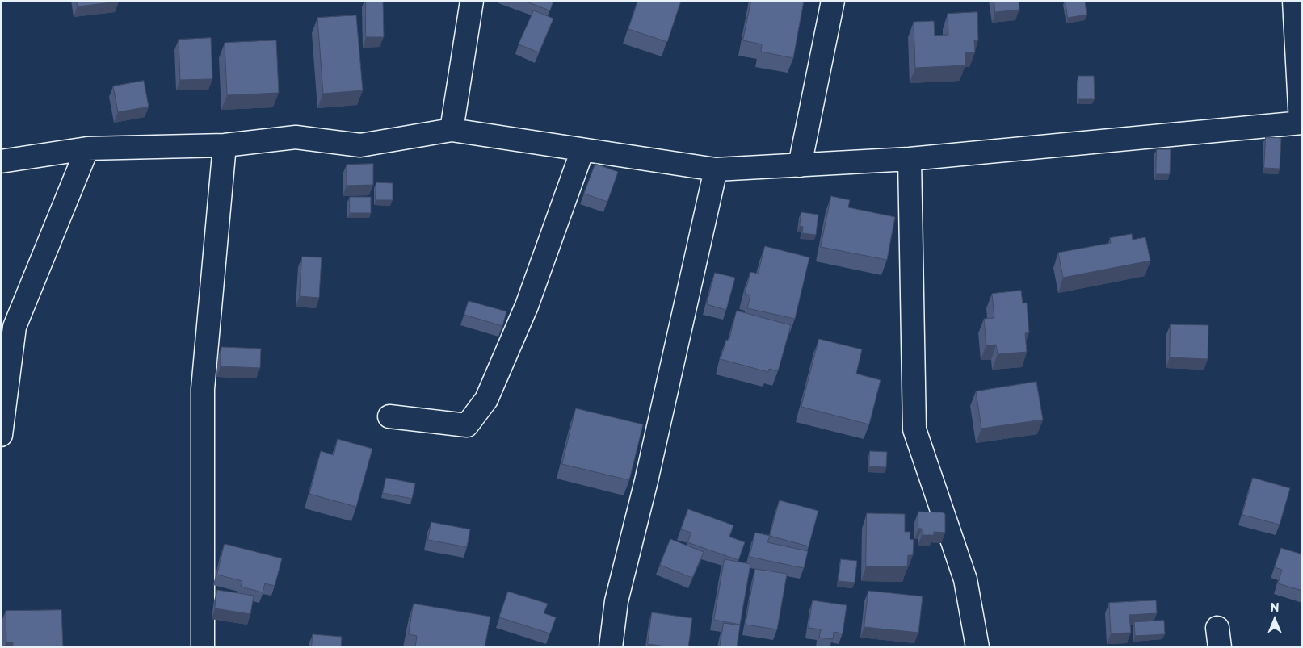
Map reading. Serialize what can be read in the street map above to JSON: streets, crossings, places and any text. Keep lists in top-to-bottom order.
{
  "north": "top"
}
